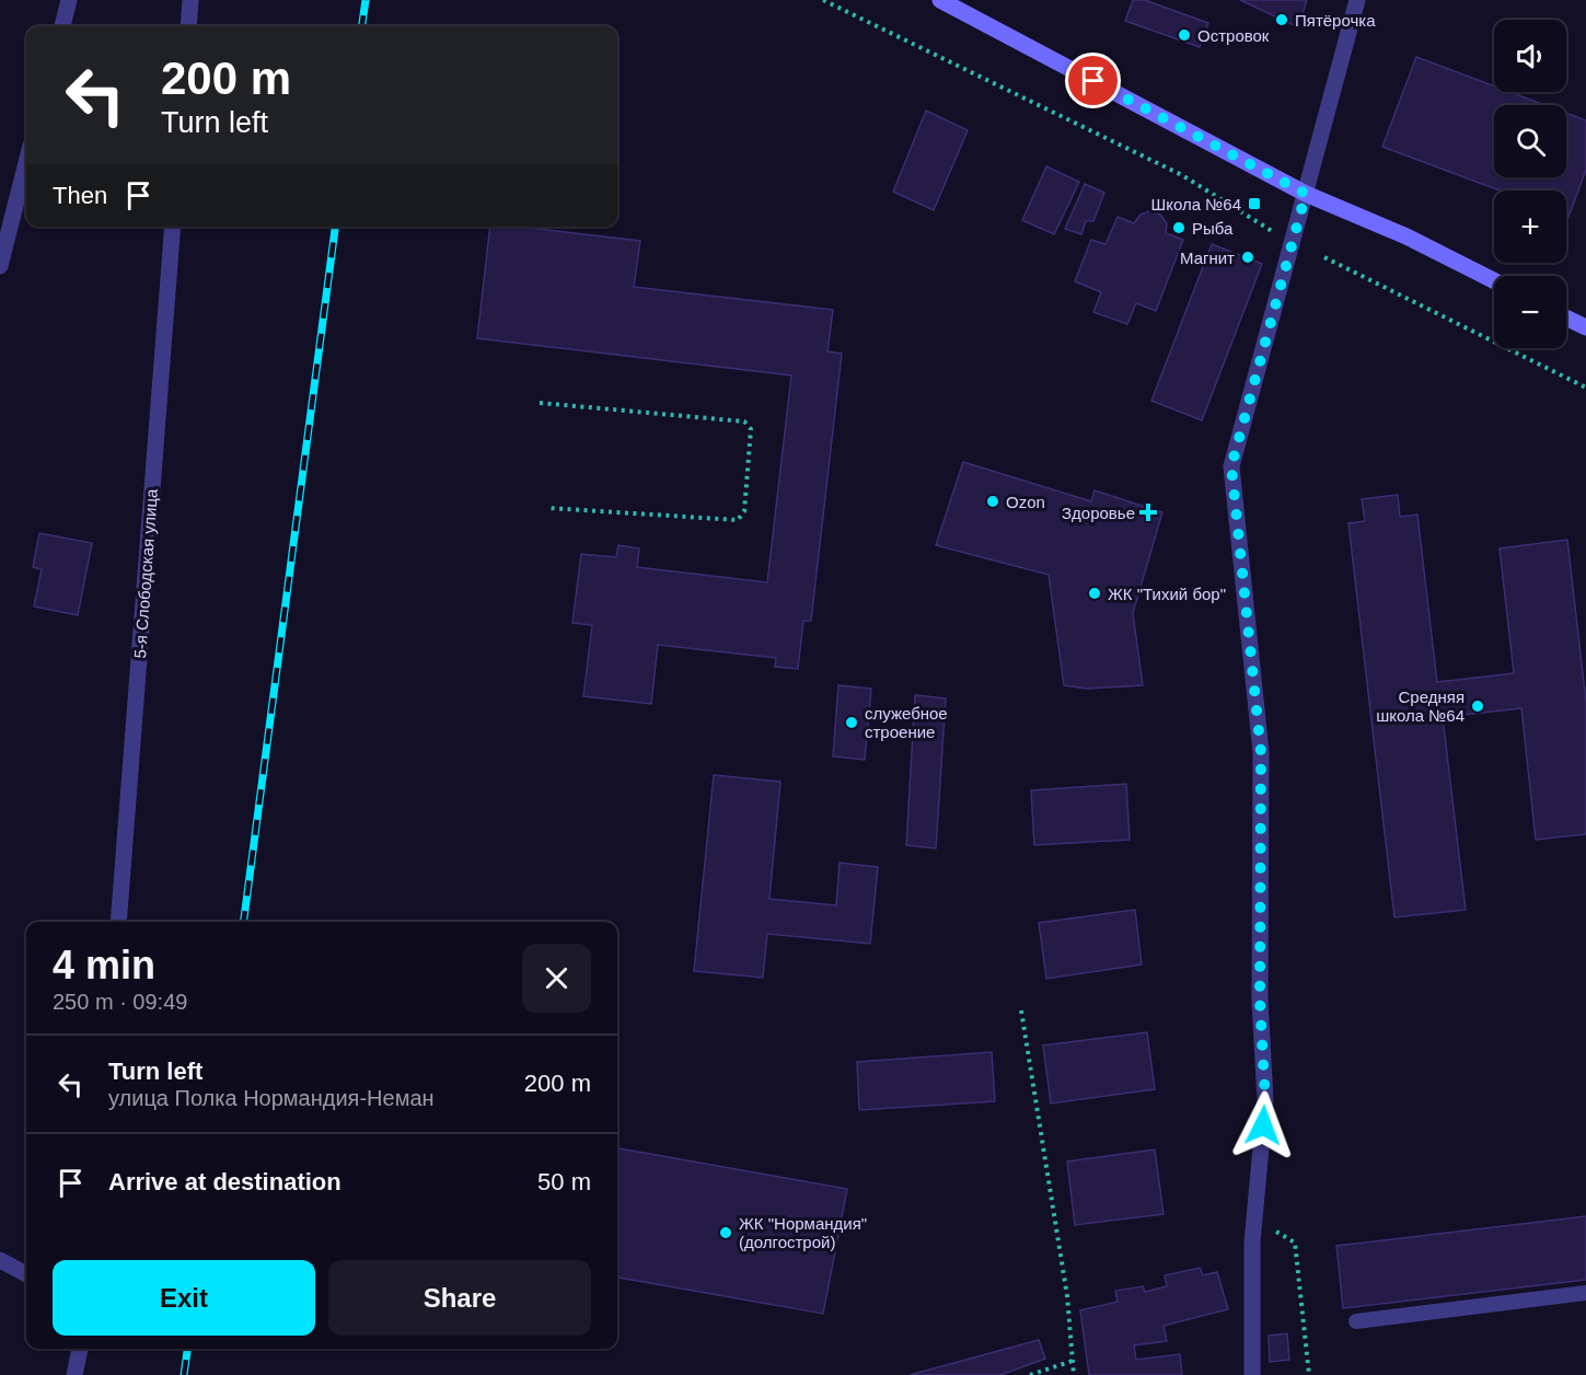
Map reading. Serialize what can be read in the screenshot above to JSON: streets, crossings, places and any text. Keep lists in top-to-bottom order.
{
  "streets": {
    "street": ["5-я Слободская улица"]
  },
  "places": {
    "other": [
      "Пятёрочка",
      "Островок",
      "Рыба",
      "Магнит",
      "Ozon",
      "ЖК \"Тихий бор\"",
      "Средняя школа №64",
      "служебное строение",
      "ЖК \"Нормандия\" (долгострой)"
    ],
    "transit": ["Школа №64"],
    "health": ["Здоровье"]
  },
  "page": {
    "map_buttons": ["+", "−"],
    "turn": ["200 m", "Turn left"],
    "then": "Then",
    "heading": ["4 min", "250 m · 09:49"],
    "list": [
      {
        "name": "Turn left",
        "note": "улица Полка Нормандия-Неман",
        "value": "200 m"
      },
      {
        "name": "Arrive at destination",
        "value": "50 m"
      }
    ],
    "buttons": ["Exit", "Share"]
  }
}
